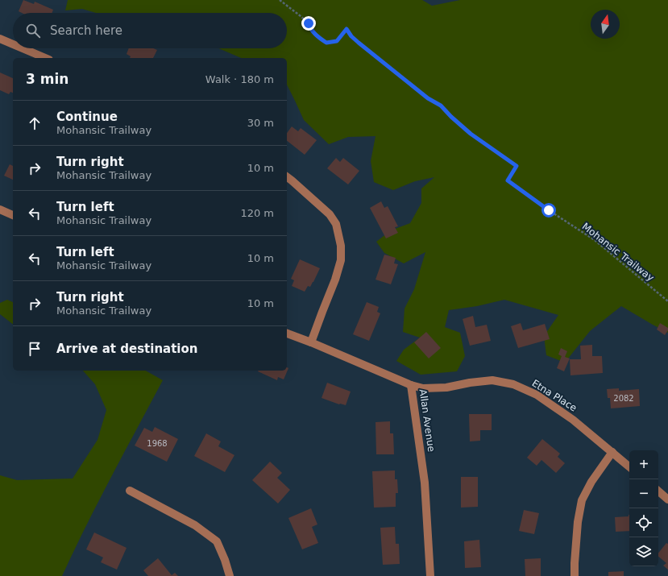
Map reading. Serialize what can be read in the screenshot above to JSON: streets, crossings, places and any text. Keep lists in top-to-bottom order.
{
  "streets": {
    "street": ["Etna Place", "Allan Avenue"],
    "path": ["Mohansic Trailway"]
  },
  "crossings": [
    ["Etna Place", "Allan Avenue"]
  ],
  "house_numbers": ["2082", "1968"],
  "north": "top",
  "page": {
    "search": "Search here",
    "heading": ["3 min", "Walk · 180 m"],
    "list": [
      ["Continue", "Mohansic Trailway", "30 m"],
      ["Turn right", "Mohansic Trailway", "10 m"],
      ["Turn left", "Mohansic Trailway", "120 m"],
      ["Turn left", "Mohansic Trailway", "10 m"],
      ["Turn right", "Mohansic Trailway", "10 m"],
      "Arrive at destination"
    ],
    "map_buttons": ["+", "−"]
  }
}
